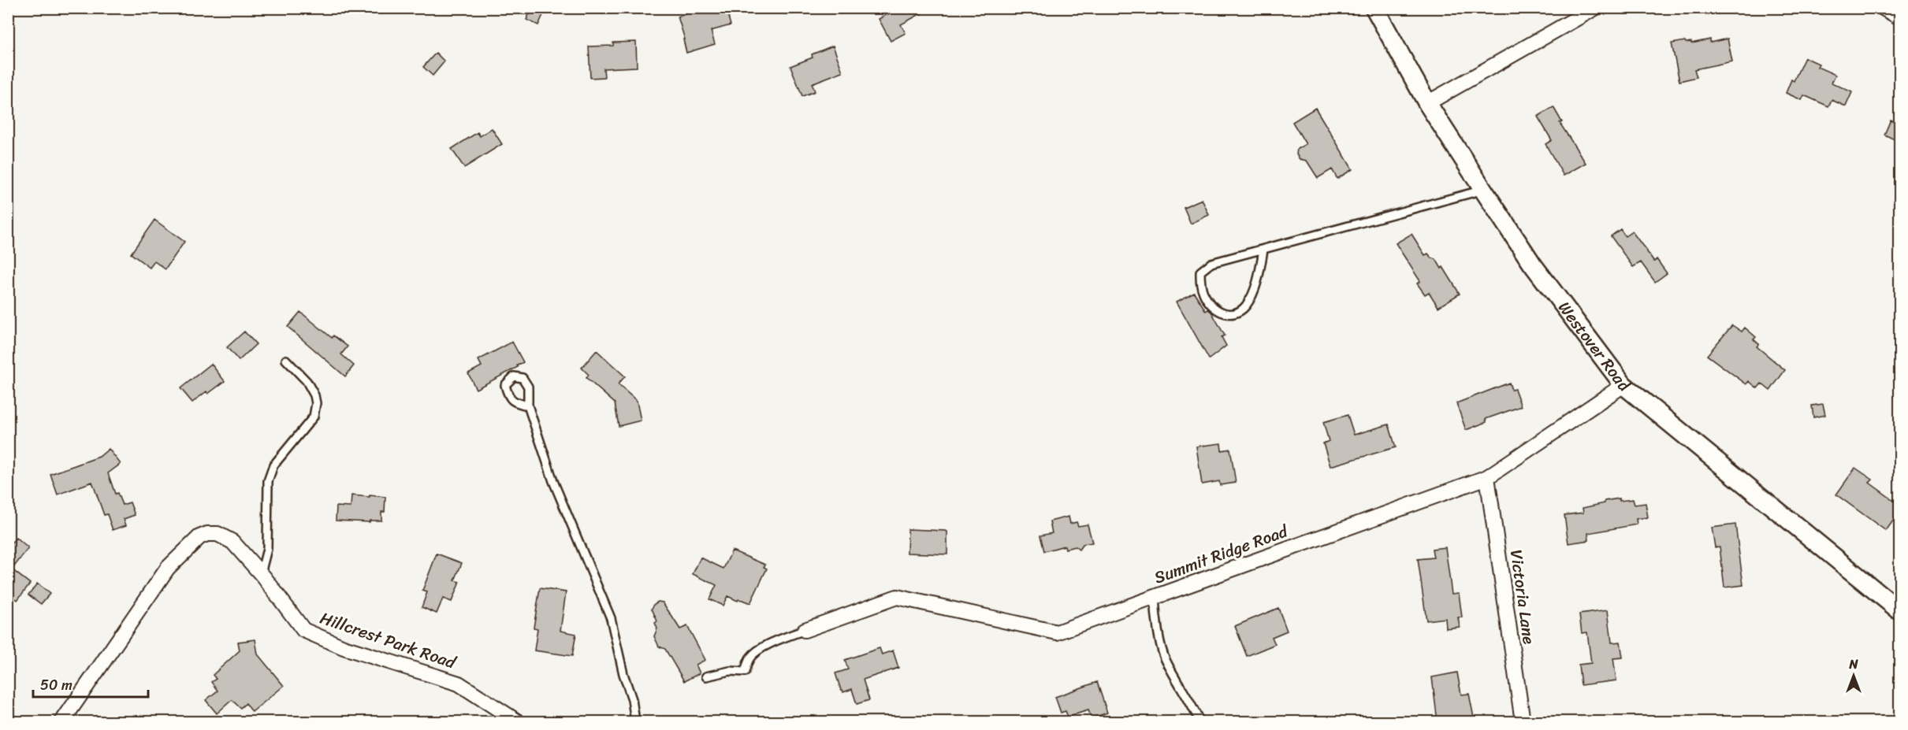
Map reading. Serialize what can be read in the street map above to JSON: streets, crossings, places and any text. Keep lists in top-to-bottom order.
{
  "streets": {
    "street": [
      "Westover Road",
      "Summit Ridge Road",
      "Victoria Lane",
      "Hillcrest Park Road"
    ]
  },
  "crossings": [
    ["Westover Road", "Summit Ridge Road"],
    ["Summit Ridge Road", "Victoria Lane"]
  ],
  "scale_bar": "50 m",
  "north": "top"
}
